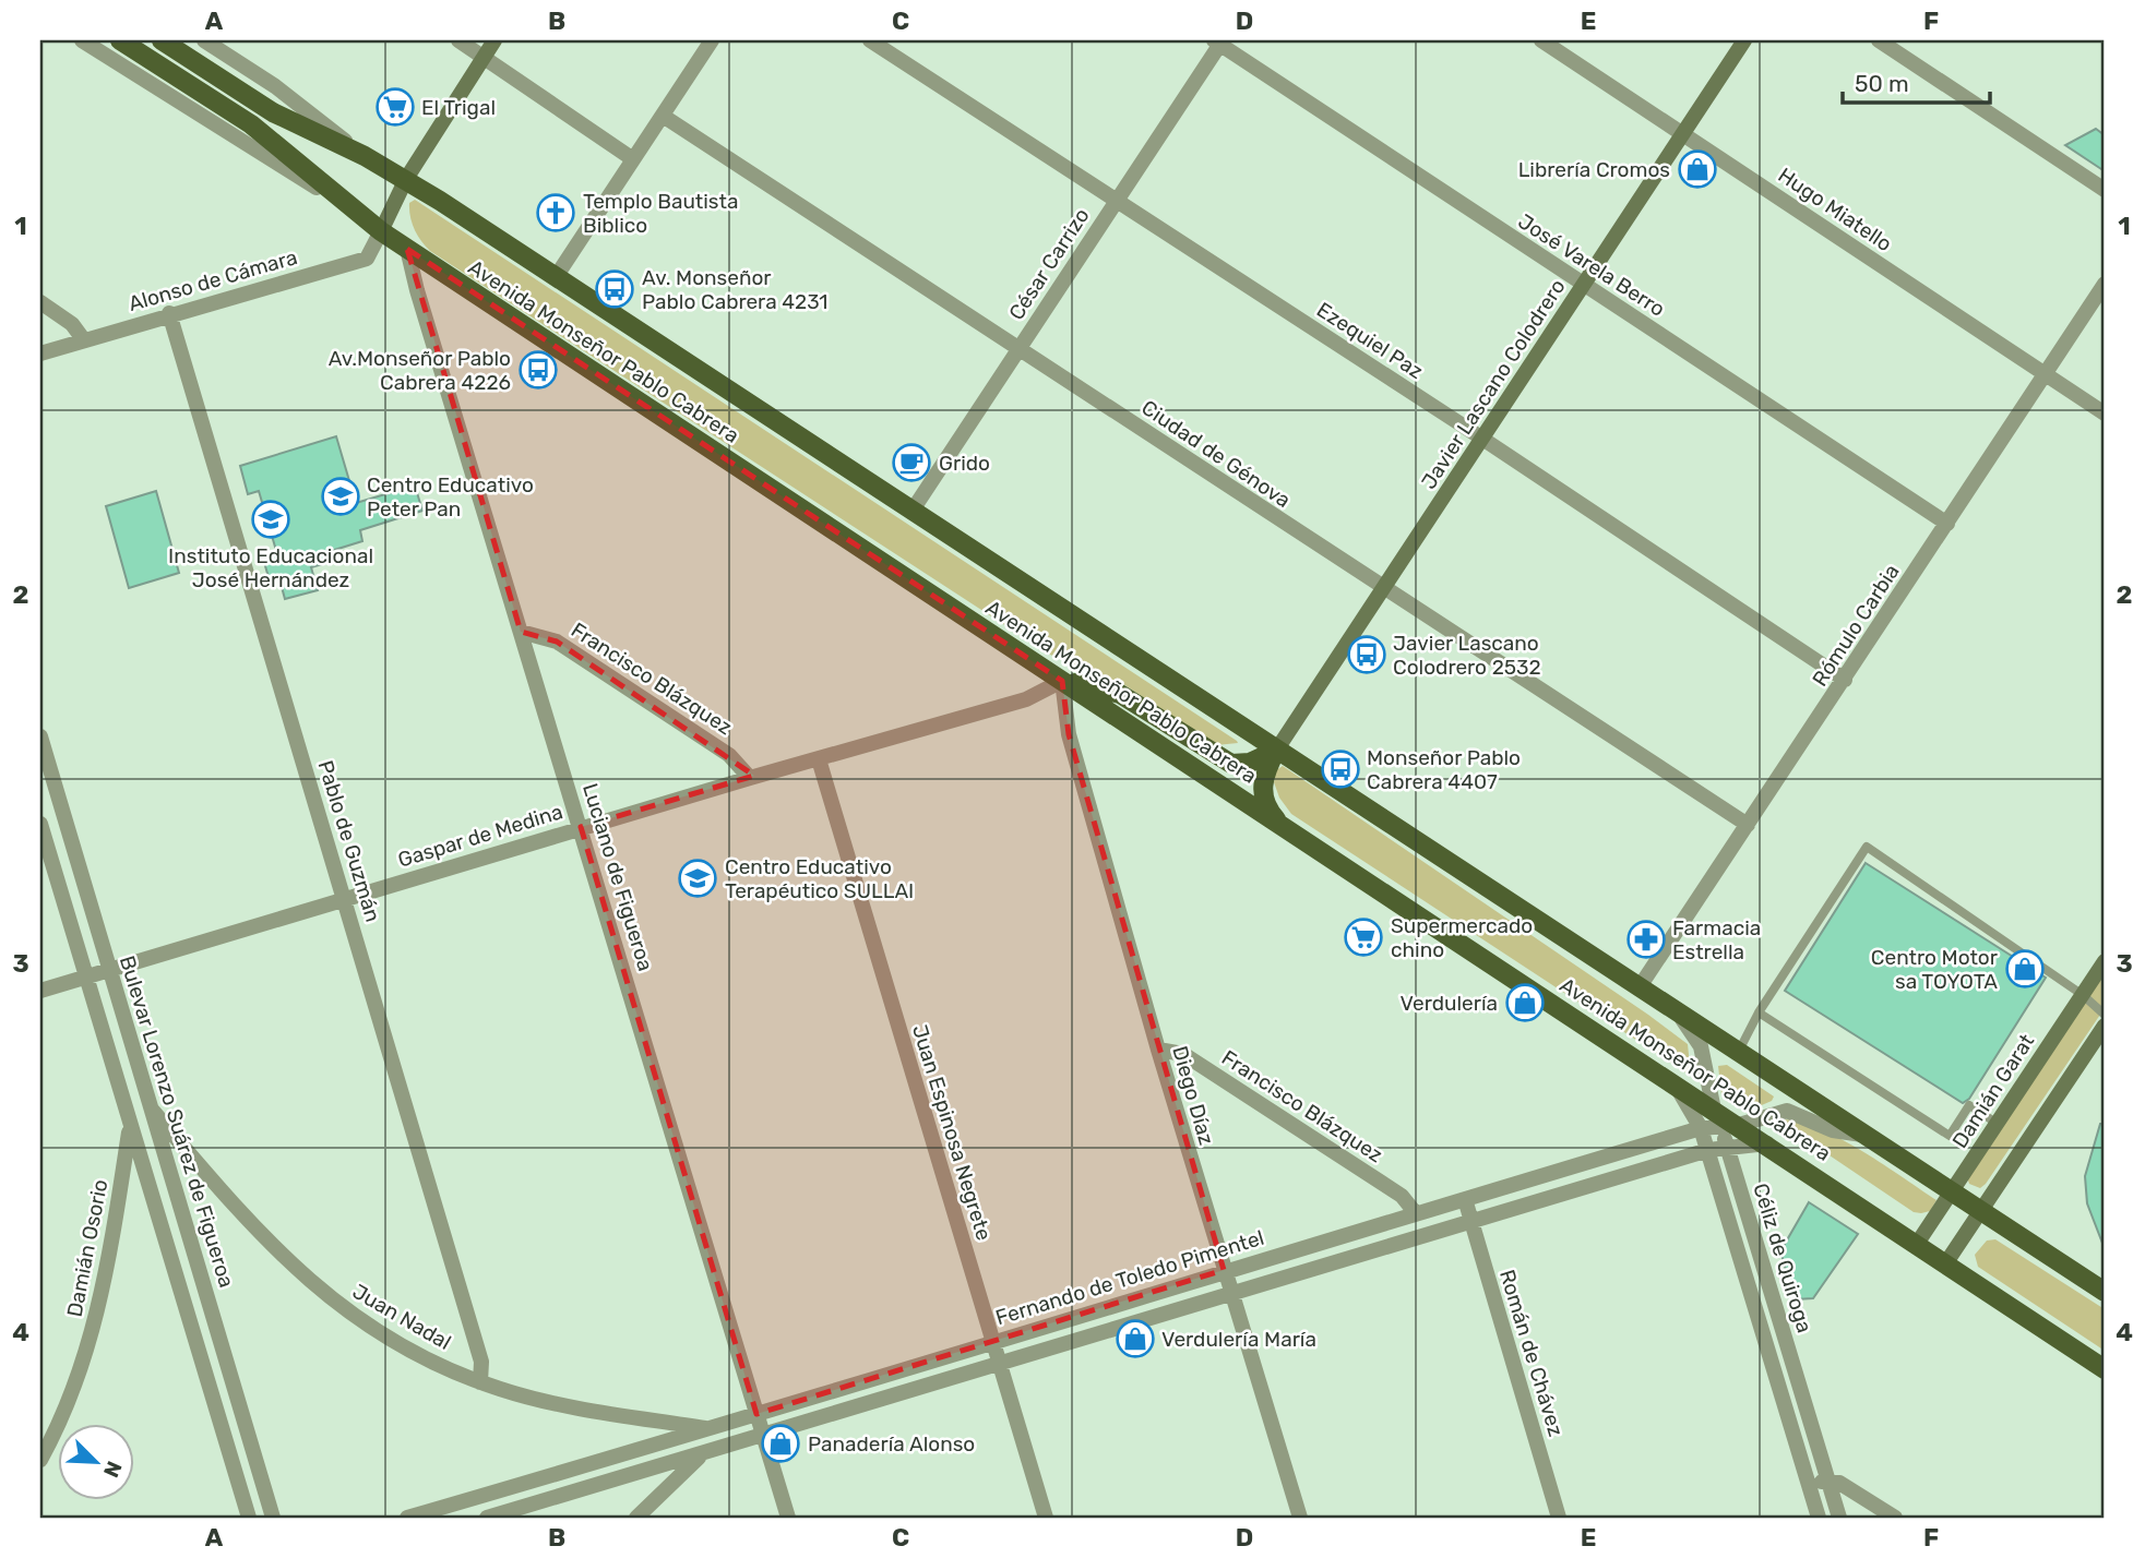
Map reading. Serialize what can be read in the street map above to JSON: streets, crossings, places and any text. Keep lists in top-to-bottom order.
{
  "streets": {
    "main road": ["Avenida Monseñor Pablo Cabrera", "Javier Lascano Colodrero", "Damián Garat"],
    "street": [
      "Hugo Miatello",
      "César Carrizo",
      "José Varela Berro",
      "Alonso de Cámara",
      "Ezequiel Paz",
      "Ciudad de Génova",
      "Rómulo Carbia",
      "Francisco Blázquez",
      "Gaspar de Medina",
      "Pablo de Guzmán",
      "Luciano de Figueroa",
      "Diego Díaz",
      "Bulevar Lorenzo Suárez de Figueroa",
      "Juan Espinosa Negrete",
      "Damián Osorio",
      "Céliz de Quiroga",
      "Fernando de Toledo Pimentel",
      "Juan Nadal",
      "Román de Chávez"
    ]
  },
  "crossings": [
    ["Hugo Miatello", "Javier Lascano Colodrero"],
    ["Hugo Miatello", "Rómulo Carbia"],
    ["César Carrizo", "José Varela Berro"],
    ["César Carrizo", "Ezequiel Paz"],
    ["César Carrizo", "Avenida Monseñor Pablo Cabrera"],
    ["César Carrizo", "Ciudad de Génova"],
    ["José Varela Berro", "Javier Lascano Colodrero"],
    ["José Varela Berro", "Rómulo Carbia"],
    ["Alonso de Cámara", "Avenida Monseñor Pablo Cabrera"],
    ["Alonso de Cámara", "Pablo de Guzmán"],
    ["Ezequiel Paz", "Javier Lascano Colodrero"],
    ["Ezequiel Paz", "Rómulo Carbia"],
    ["Avenida Monseñor Pablo Cabrera", "Javier Lascano Colodrero"],
    ["Avenida Monseñor Pablo Cabrera", "Rómulo Carbia"],
    ["Avenida Monseñor Pablo Cabrera", "Gaspar de Medina"],
    ["Avenida Monseñor Pablo Cabrera", "Luciano de Figueroa"],
    ["Avenida Monseñor Pablo Cabrera", "Damián Garat"],
    ["Avenida Monseñor Pablo Cabrera", "Diego Díaz"],
    ["Avenida Monseñor Pablo Cabrera", "Céliz de Quiroga"],
    ["Avenida Monseñor Pablo Cabrera", "Fernando de Toledo Pimentel"],
    ["Javier Lascano Colodrero", "Ciudad de Génova"],
    ["Ciudad de Génova", "Rómulo Carbia"],
    ["Francisco Blázquez", "Gaspar de Medina"],
    ["Francisco Blázquez", "Luciano de Figueroa"],
    ["Francisco Blázquez", "Diego Díaz"],
    ["Francisco Blázquez", "Fernando de Toledo Pimentel"],
    ["Gaspar de Medina", "Pablo de Guzmán"],
    ["Gaspar de Medina", "Luciano de Figueroa"],
    ["Gaspar de Medina", "Diego Díaz"],
    ["Gaspar de Medina", "Bulevar Lorenzo Suárez de Figueroa"],
    ["Gaspar de Medina", "Juan Espinosa Negrete"],
    ["Pablo de Guzmán", "Juan Nadal"],
    ["Luciano de Figueroa", "Fernando de Toledo Pimentel"],
    ["Diego Díaz", "Fernando de Toledo Pimentel"],
    ["Bulevar Lorenzo Suárez de Figueroa", "Damián Osorio"],
    ["Bulevar Lorenzo Suárez de Figueroa", "Juan Nadal"],
    ["Juan Espinosa Negrete", "Fernando de Toledo Pimentel"],
    ["Céliz de Quiroga", "Fernando de Toledo Pimentel"],
    ["Fernando de Toledo Pimentel", "Juan Nadal"],
    ["Fernando de Toledo Pimentel", "Román de Chávez"]
  ],
  "places": {
    "supermarket": ["El Trigal", "Supermercado chino"],
    "shop": [
      "Librería Cromos",
      "Centro Motor sa TOYOTA",
      "Verdulería",
      "Verdulería María",
      "Panadería Alonso"
    ],
    "church": ["Templo Bautista Biblico"],
    "bus stop": [
      "Av. Monseñor Pablo Cabrera 4231",
      "Av.Monseñor Pablo Cabrera 4226",
      "Javier Lascano Colodrero 2532",
      "Monseñor Pablo Cabrera 4407"
    ],
    "cafe": ["Grido"],
    "school or university": ["Centro Educativo Peter Pan", "Instituto Educacional José Hernández", "Centro Educativo Terapéutico SULLAI"],
    "pharmacy": ["Farmacia Estrella"]
  },
  "scale_bar": "50 m",
  "north": "bottom right",
  "grid": {
    "columns": [
      "A",
      "B",
      "C",
      "D",
      "E",
      "F"
    ],
    "rows": [
      "1",
      "2",
      "3",
      "4"
    ]
  }
}
